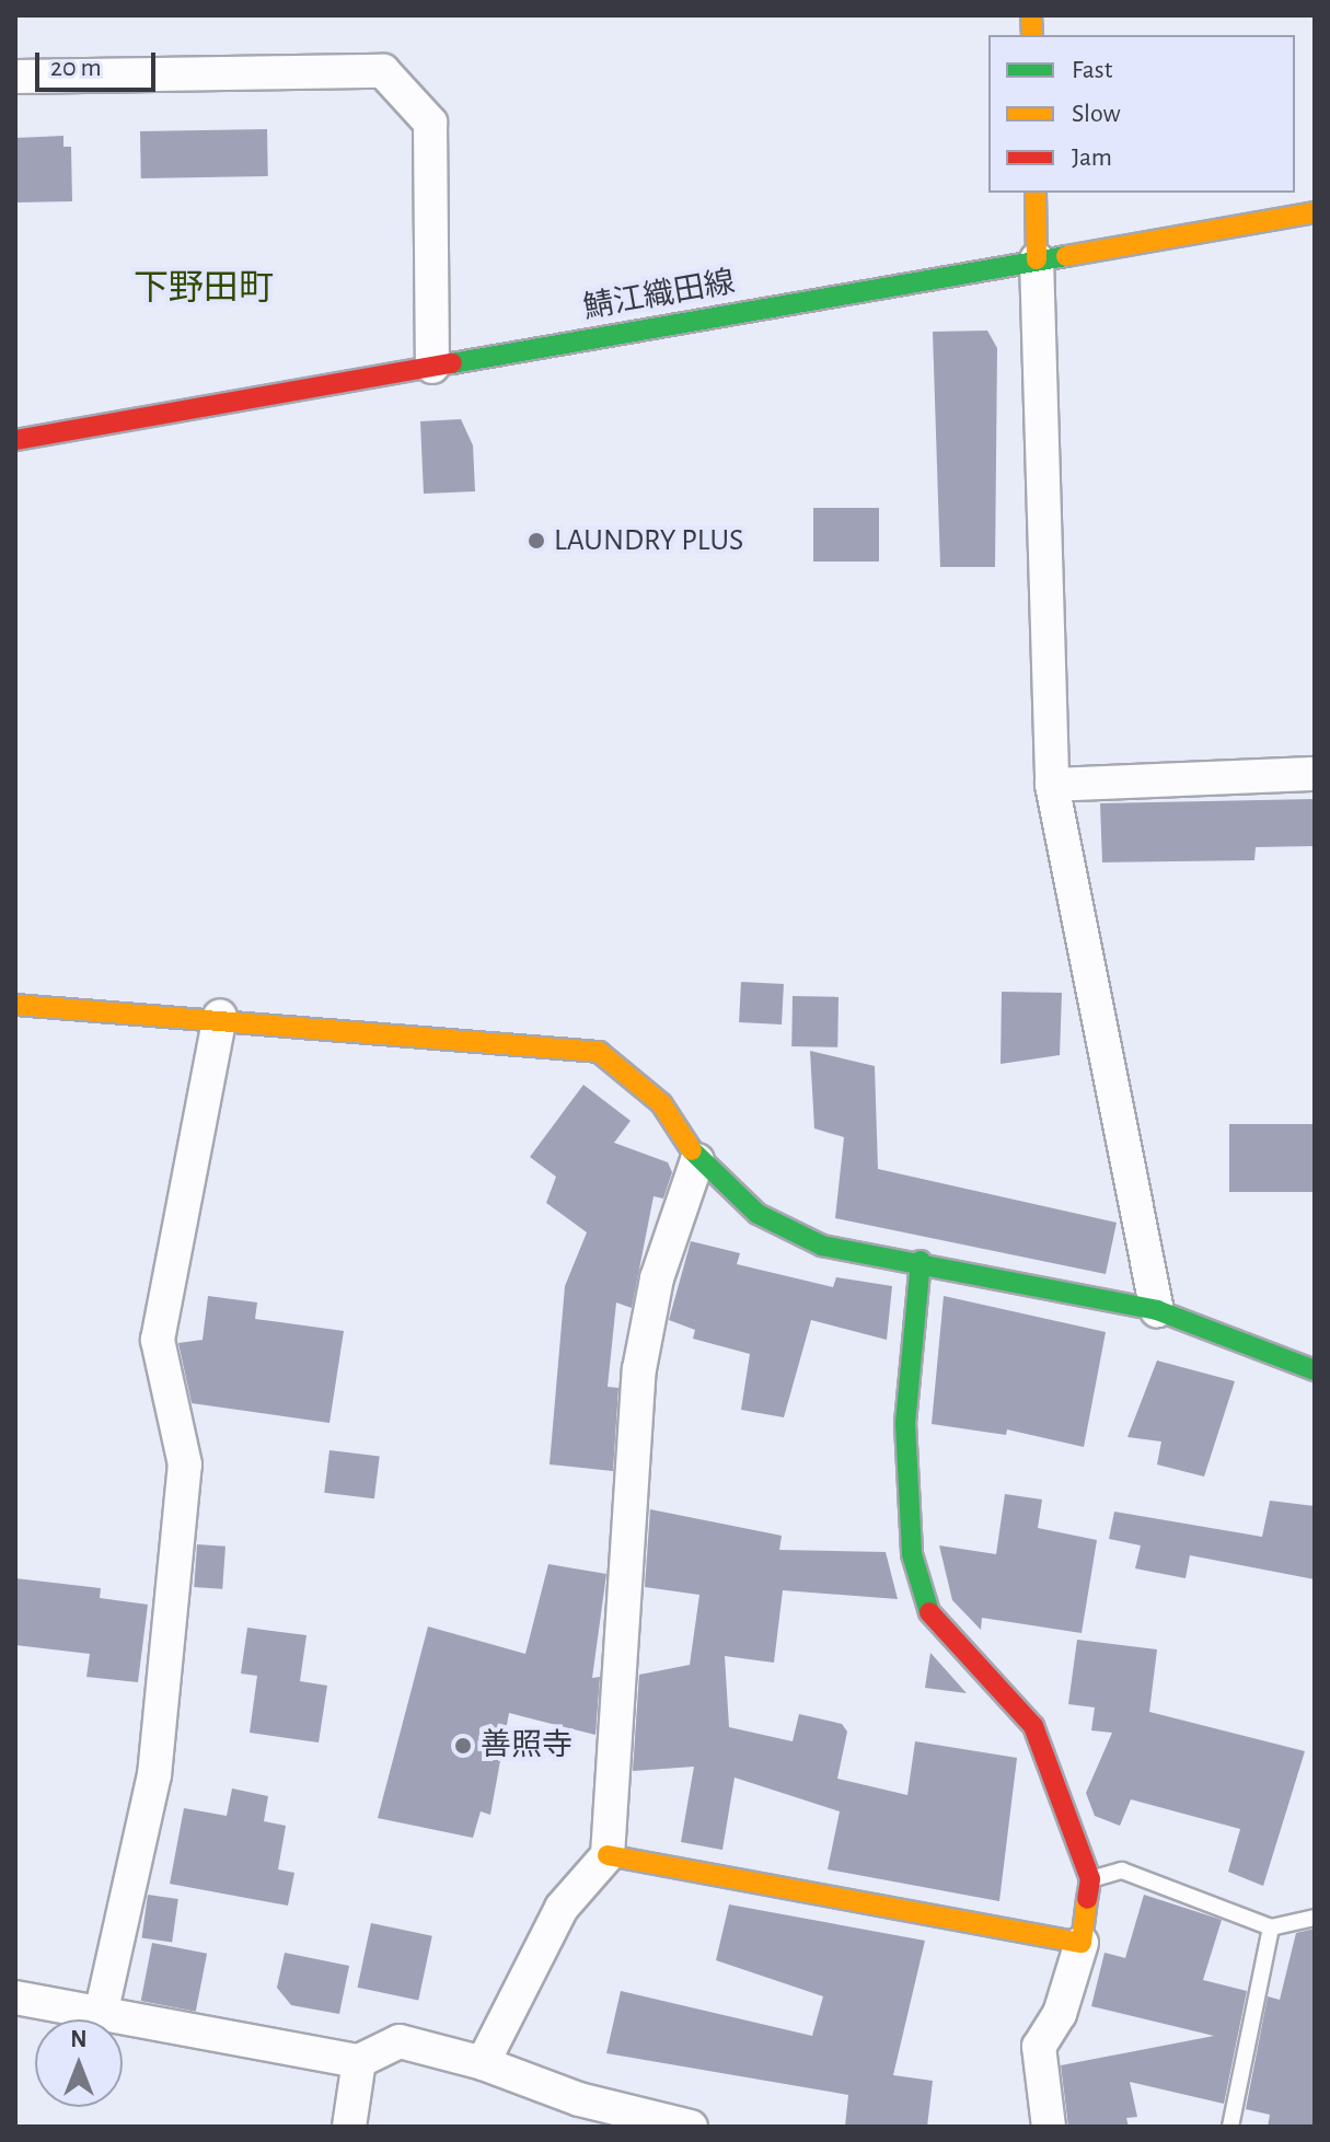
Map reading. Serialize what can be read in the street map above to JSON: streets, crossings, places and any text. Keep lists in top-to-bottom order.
{
  "streets": {
    "street": ["鯖江織田線"]
  },
  "districts": ["下野田町"],
  "places": ["LAUNDRY PLUS", "善照寺"],
  "legend": ["Fast", "Slow", "Jam"],
  "scale_bar": "20 m",
  "north": "top"
}
